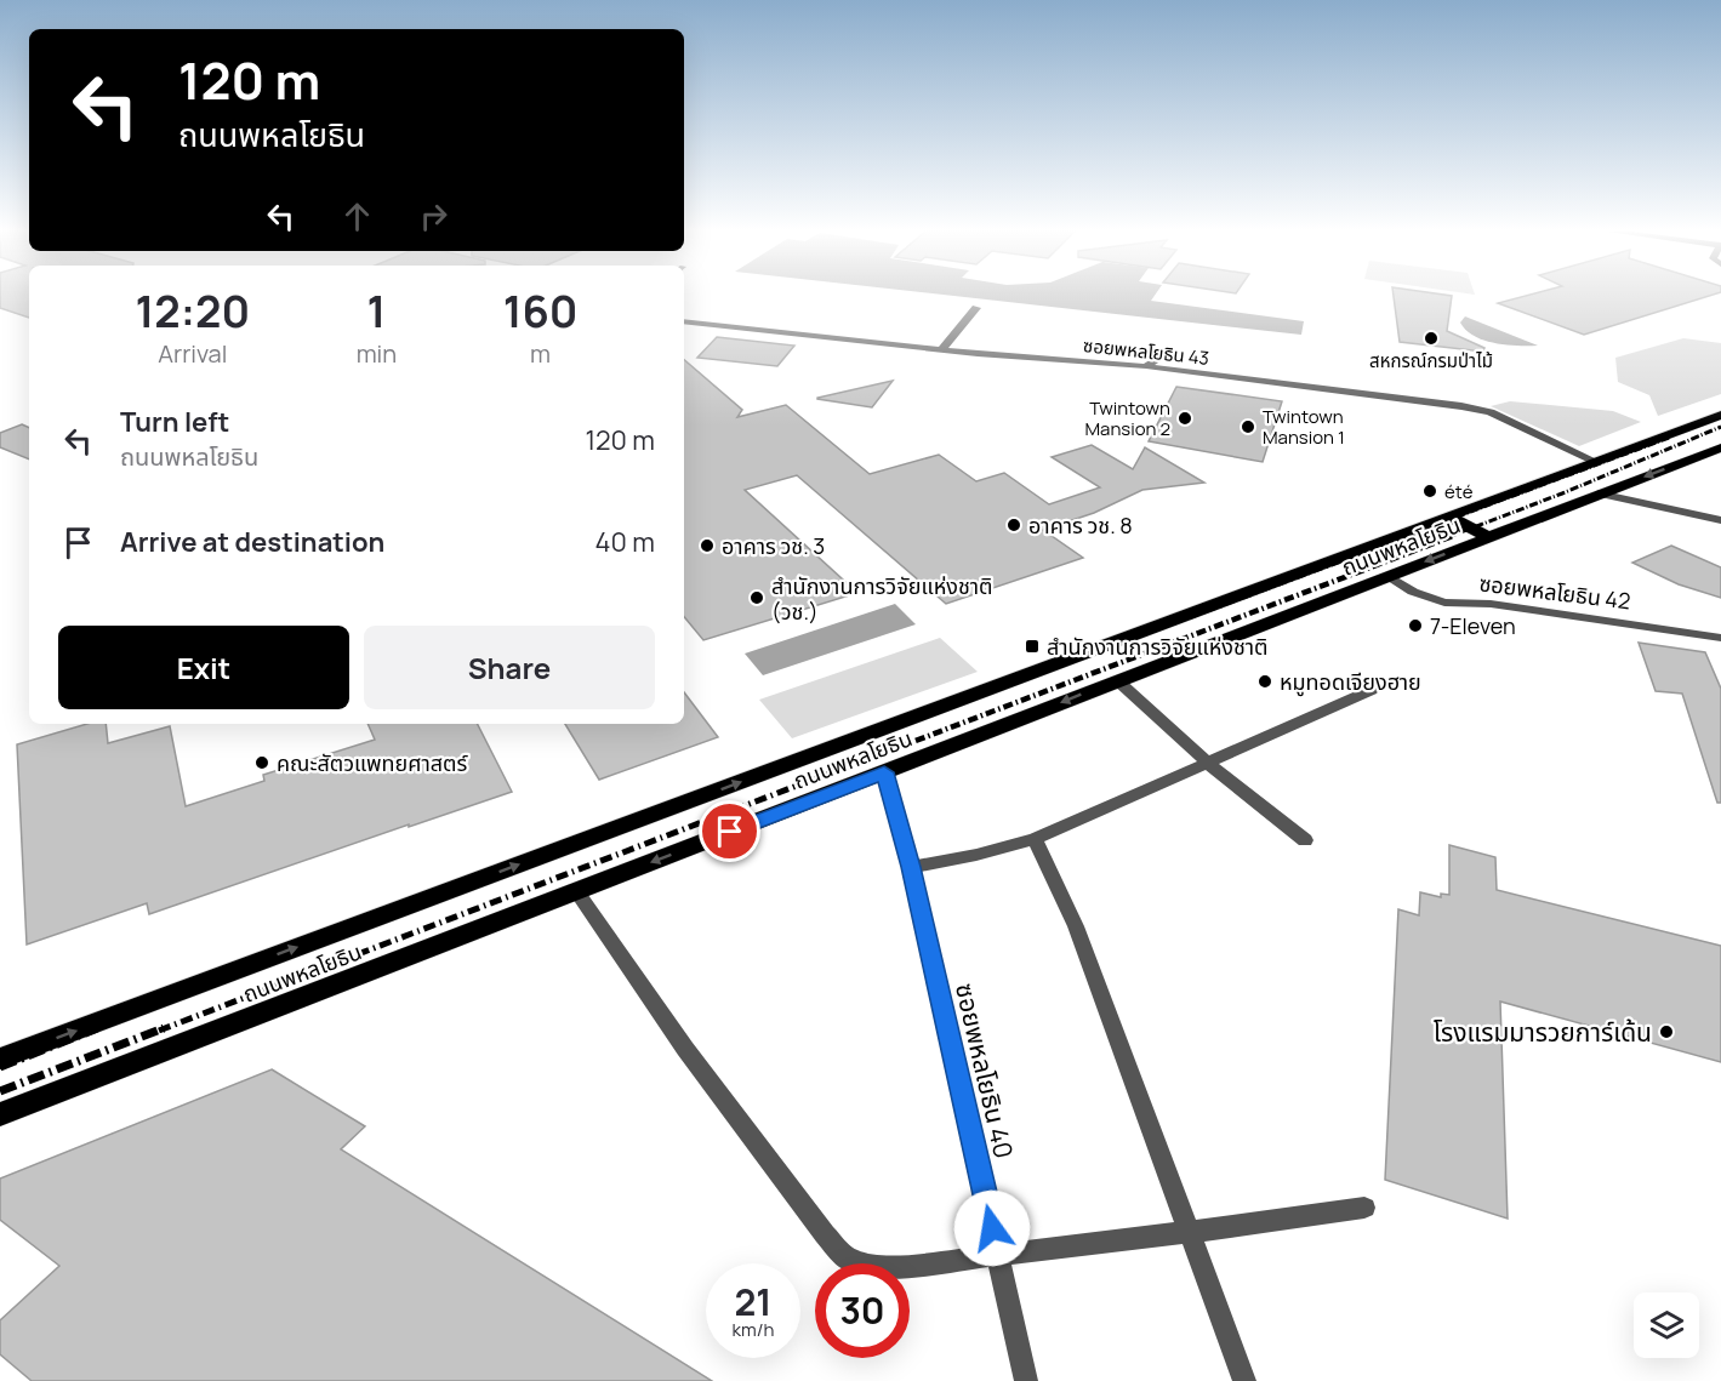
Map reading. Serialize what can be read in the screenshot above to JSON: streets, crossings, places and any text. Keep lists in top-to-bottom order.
{
  "streets": {
    "main road": ["ถนนพหลโยธิน"],
    "street": ["ซอยพหลโยธิน 43", "ซอยพหลโยธิน 42", "ซอยพหลโยธิน 40"]
  },
  "crossings": [
    ["ซอยพหลโยธิน 43", "ถนนพหลโยธิน"],
    ["ถนนพหลโยธิน", "ซอยพหลโยธิน 42"],
    ["ถนนพหลโยธิน", "ซอยพหลโยธิน 40"]
  ],
  "places": {
    "other": [
      "สหกรณ์กรมป่าไม้",
      "Twintown Mansion 2",
      "Twintown Mansion 1",
      "été",
      "อาคาร วช. 8",
      "อาคาร วช. 3",
      "สำนักงานการวิจัยแห่งชาติ (วช.)",
      "7-Eleven",
      "หมูทอดเจียงฮาย",
      "คณะสัตวแพทยศาสตร์",
      "โรงแรมมารวยการ์เด้น"
    ],
    "transit": ["สำนักงานการวิจัยแห่งชาติ"]
  },
  "page": {
    "turn": ["120 m", "ถนนพหลโยธิน"],
    "eta": [
      "12:20",
      "Arrival",
      "1",
      "min",
      "160",
      "m"
    ],
    "list": [
      {
        "name": "Turn left",
        "note": "ถนนพหลโยธิน",
        "value": "120 m"
      },
      {
        "name": "Arrive at destination",
        "value": "40 m"
      }
    ],
    "buttons": ["Exit", "Share"],
    "speed": "21 km/h",
    "limit": "30"
  }
}
